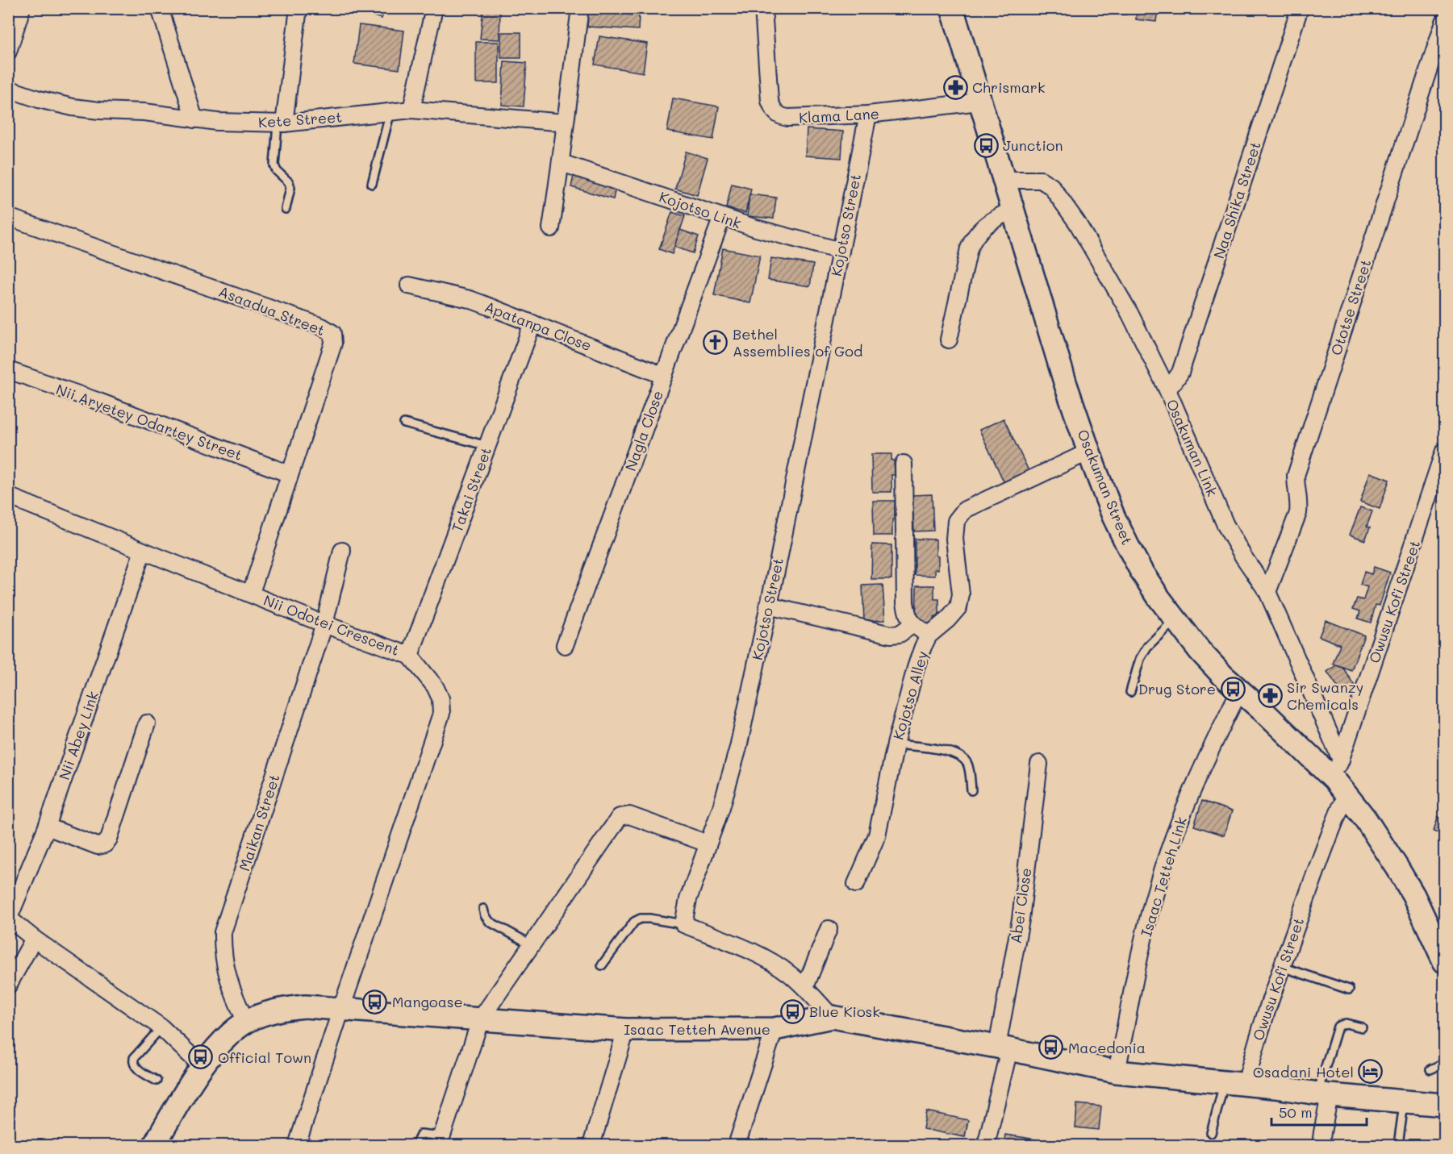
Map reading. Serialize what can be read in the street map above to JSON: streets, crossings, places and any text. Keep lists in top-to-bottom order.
{
  "streets": {
    "street": [
      "Klama Lane",
      "Kete Street",
      "Naa Shika Street",
      "Kojotso Link",
      "Kojotso Street",
      "Ototse Street",
      "Asaadua Street",
      "Apatanpa Close",
      "Nii Aryetey Odartey Street",
      "Nagla Close",
      "Osakuman Link",
      "Osakuman Street",
      "Takai Street",
      "Owusu Kofi Street",
      "Nii Odotei Crescent",
      "Kojotso Alley",
      "Nii Abey Link",
      "Maikan Street",
      "Isaac Tetteh Link",
      "Abei Close",
      "Isaac Tetteh Avenue"
    ]
  },
  "crossings": [
    ["Klama Lane", "Kojotso Street"],
    ["Klama Lane", "Osakuman Street"],
    ["Naa Shika Street", "Osakuman Link"],
    ["Kojotso Link", "Kojotso Street"],
    ["Kojotso Link", "Nagla Close"],
    ["Ototse Street", "Osakuman Link"],
    ["Asaadua Street", "Nii Aryetey Odartey Street"],
    ["Asaadua Street", "Nii Odotei Crescent"],
    ["Apatanpa Close", "Nagla Close"],
    ["Apatanpa Close", "Takai Street"],
    ["Osakuman Link", "Osakuman Street"],
    ["Osakuman Link", "Owusu Kofi Street"],
    ["Osakuman Street", "Owusu Kofi Street"],
    ["Osakuman Street", "Kojotso Alley"],
    ["Osakuman Street", "Isaac Tetteh Link"],
    ["Takai Street", "Nii Odotei Crescent"],
    ["Owusu Kofi Street", "Isaac Tetteh Avenue"],
    ["Nii Odotei Crescent", "Nii Abey Link"],
    ["Nii Odotei Crescent", "Maikan Street"],
    ["Nii Odotei Crescent", "Isaac Tetteh Avenue"],
    ["Maikan Street", "Isaac Tetteh Avenue"],
    ["Isaac Tetteh Link", "Isaac Tetteh Avenue"],
    ["Abei Close", "Isaac Tetteh Avenue"]
  ],
  "places": {
    "pharmacy": ["Chrismark", "Sir Swanzy Chemicals"],
    "bus stop": [
      "Junction",
      "Drug Store",
      "Mangoase",
      "Blue Kiosk",
      "Macedonia",
      "Official Town"
    ],
    "church": ["Bethel Assemblies of God"],
    "hotel": ["Osadani Hotel"]
  },
  "scale_bar": "50 m"
}
